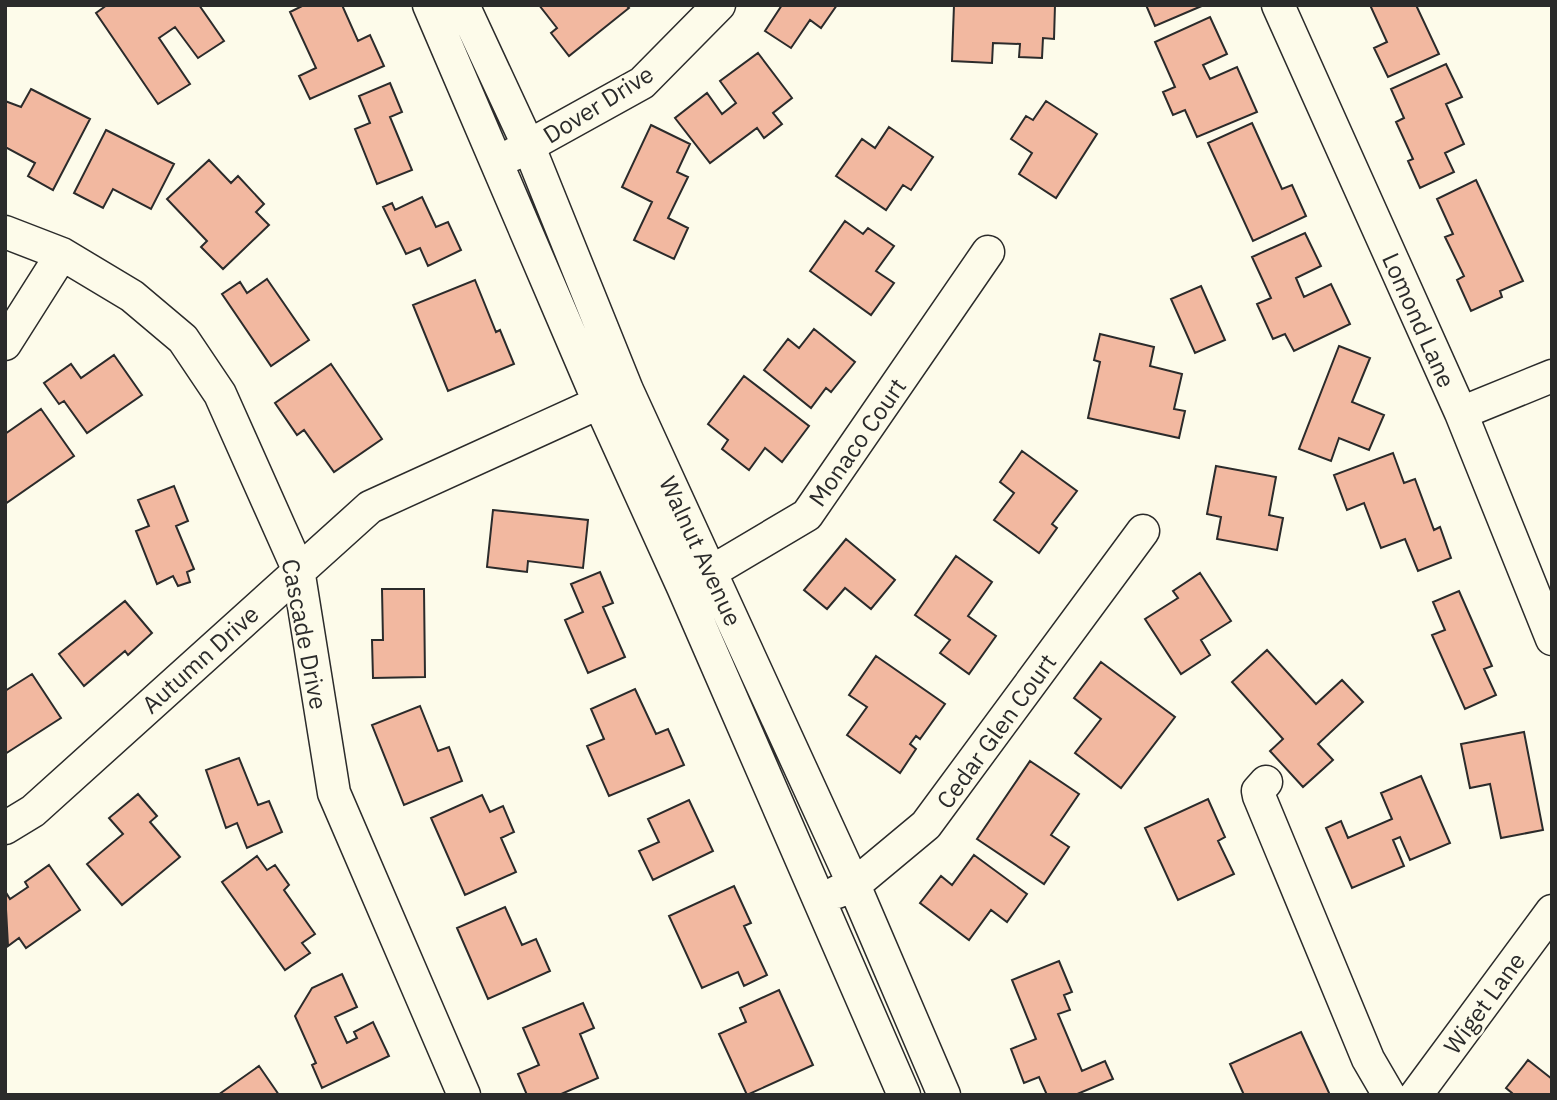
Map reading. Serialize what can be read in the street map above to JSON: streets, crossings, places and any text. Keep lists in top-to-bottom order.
{
  "streets": {
    "street": [
      "Dover Drive",
      "Lomond Lane",
      "Monaco Court",
      "Walnut Avenue",
      "Cascade Drive",
      "Autumn Drive",
      "Cedar Glen Court",
      "Wiget Lane"
    ]
  },
  "crossings": [
    ["Dover Drive", "Walnut Avenue"],
    ["Monaco Court", "Walnut Avenue"],
    ["Walnut Avenue", "Autumn Drive"],
    ["Walnut Avenue", "Cedar Glen Court"],
    ["Cascade Drive", "Autumn Drive"]
  ]
}
